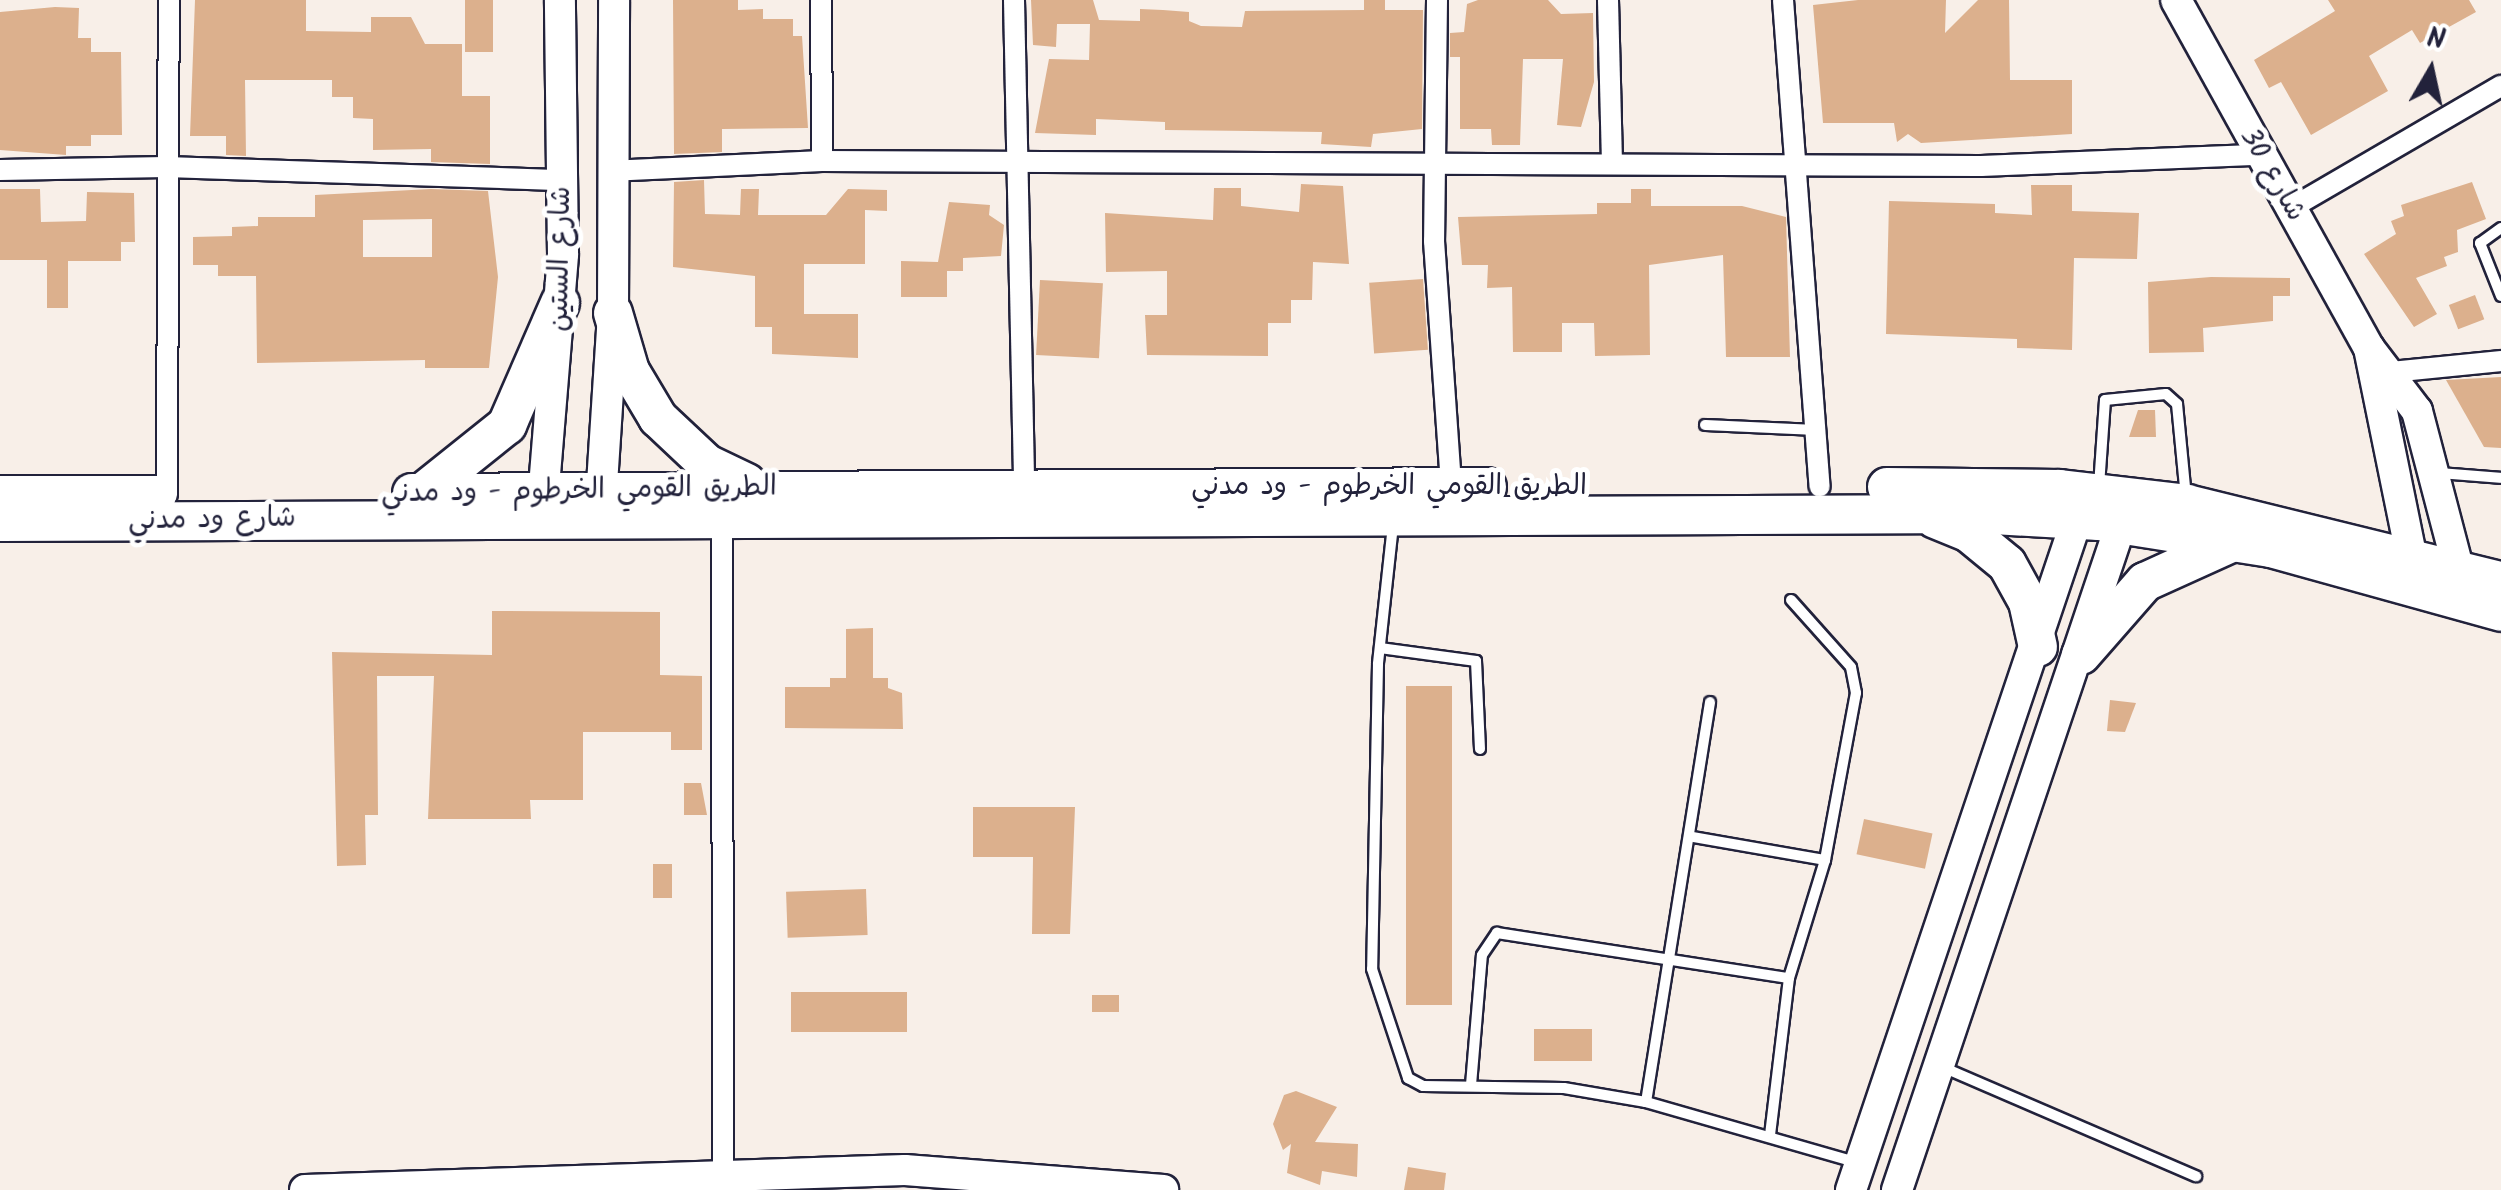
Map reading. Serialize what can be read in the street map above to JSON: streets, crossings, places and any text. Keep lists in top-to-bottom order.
{
  "streets": {
    "highway": ["الطريق القومي الخرطوم - ود مدني", "شارع ود مدني"],
    "street": ["شارع 30", "شارع الستين"]
  },
  "crossings": [
    ["شارع 30", "الطريق القومي الخرطوم - ود مدني"],
    ["شارع الستين", "الطريق القومي الخرطوم - ود مدني"],
    ["الطريق القومي الخرطوم - ود مدني", "شارع ود مدني"]
  ],
  "north": "top"
}
